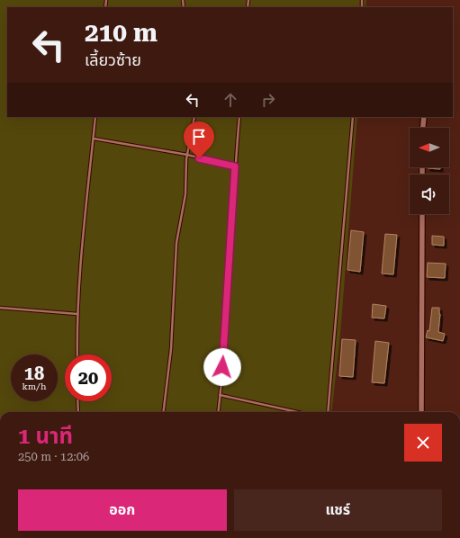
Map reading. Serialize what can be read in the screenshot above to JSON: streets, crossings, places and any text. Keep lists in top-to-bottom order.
{
  "north": "left",
  "page": {
    "turn": ["210 m", "เลี้ยวซ้าย"],
    "speed": "18 km/h",
    "limit": "20",
    "heading": ["1 นาที", "250 m · 12:06"],
    "buttons": ["ออก", "แชร์"]
  }
}
